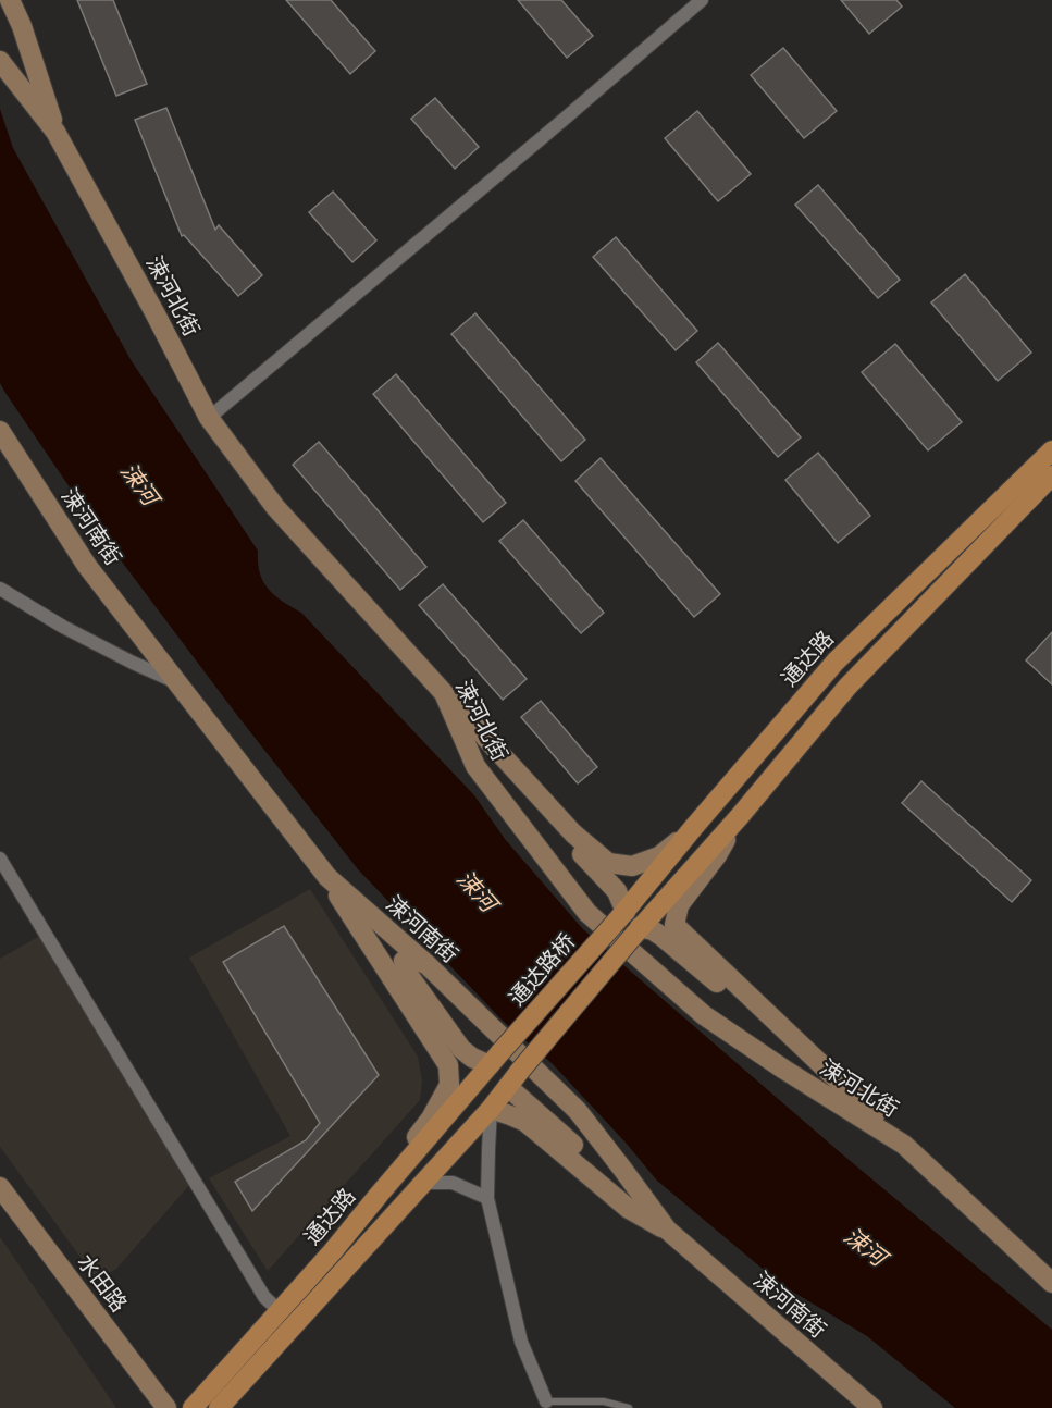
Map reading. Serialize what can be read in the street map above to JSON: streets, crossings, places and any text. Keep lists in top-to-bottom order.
{
  "streets": {
    "main road": [
      "涑河北街",
      "涑河南街",
      "通达路",
      "通达路桥",
      "水田路"
    ]
  },
  "crossings": [
    ["通达路", "通达路桥"]
  ],
  "water": ["涑河"]
}
